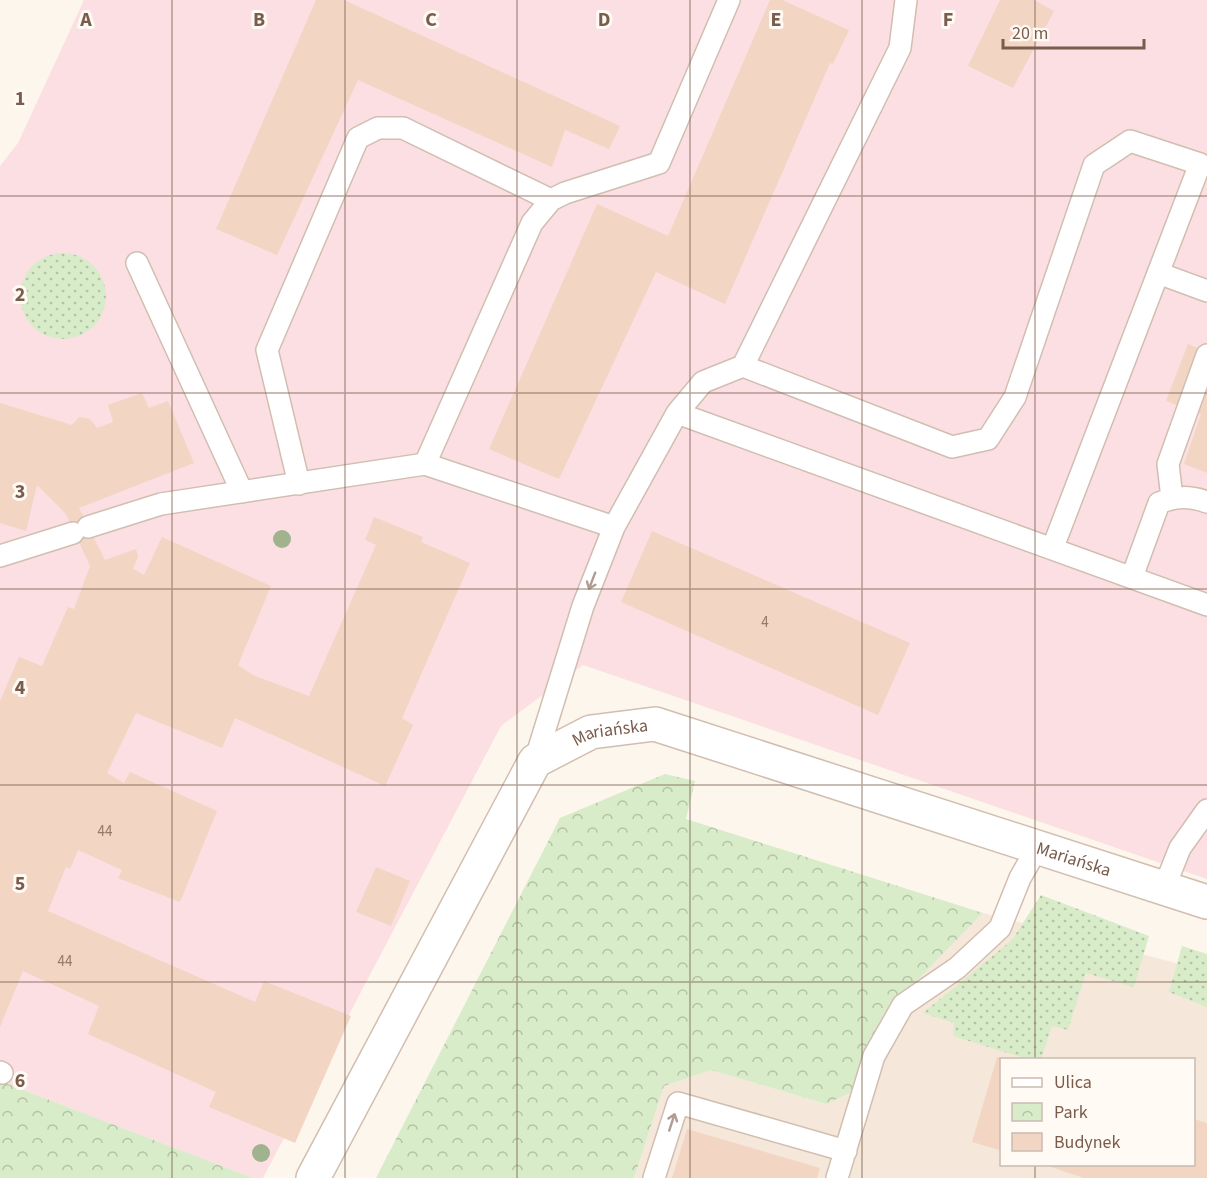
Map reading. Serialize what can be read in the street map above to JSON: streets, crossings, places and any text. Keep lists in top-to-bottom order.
{
  "streets": {
    "street": ["Mariańska"]
  },
  "house_numbers": ["4", "44", "44"],
  "legend": ["Ulica", "Park", "Budynek"],
  "scale_bar": "20 m",
  "grid": {
    "columns": [
      "A",
      "B",
      "C",
      "D",
      "E",
      "F"
    ],
    "rows": [
      "1",
      "2",
      "3",
      "4",
      "5",
      "6"
    ]
  }
}
